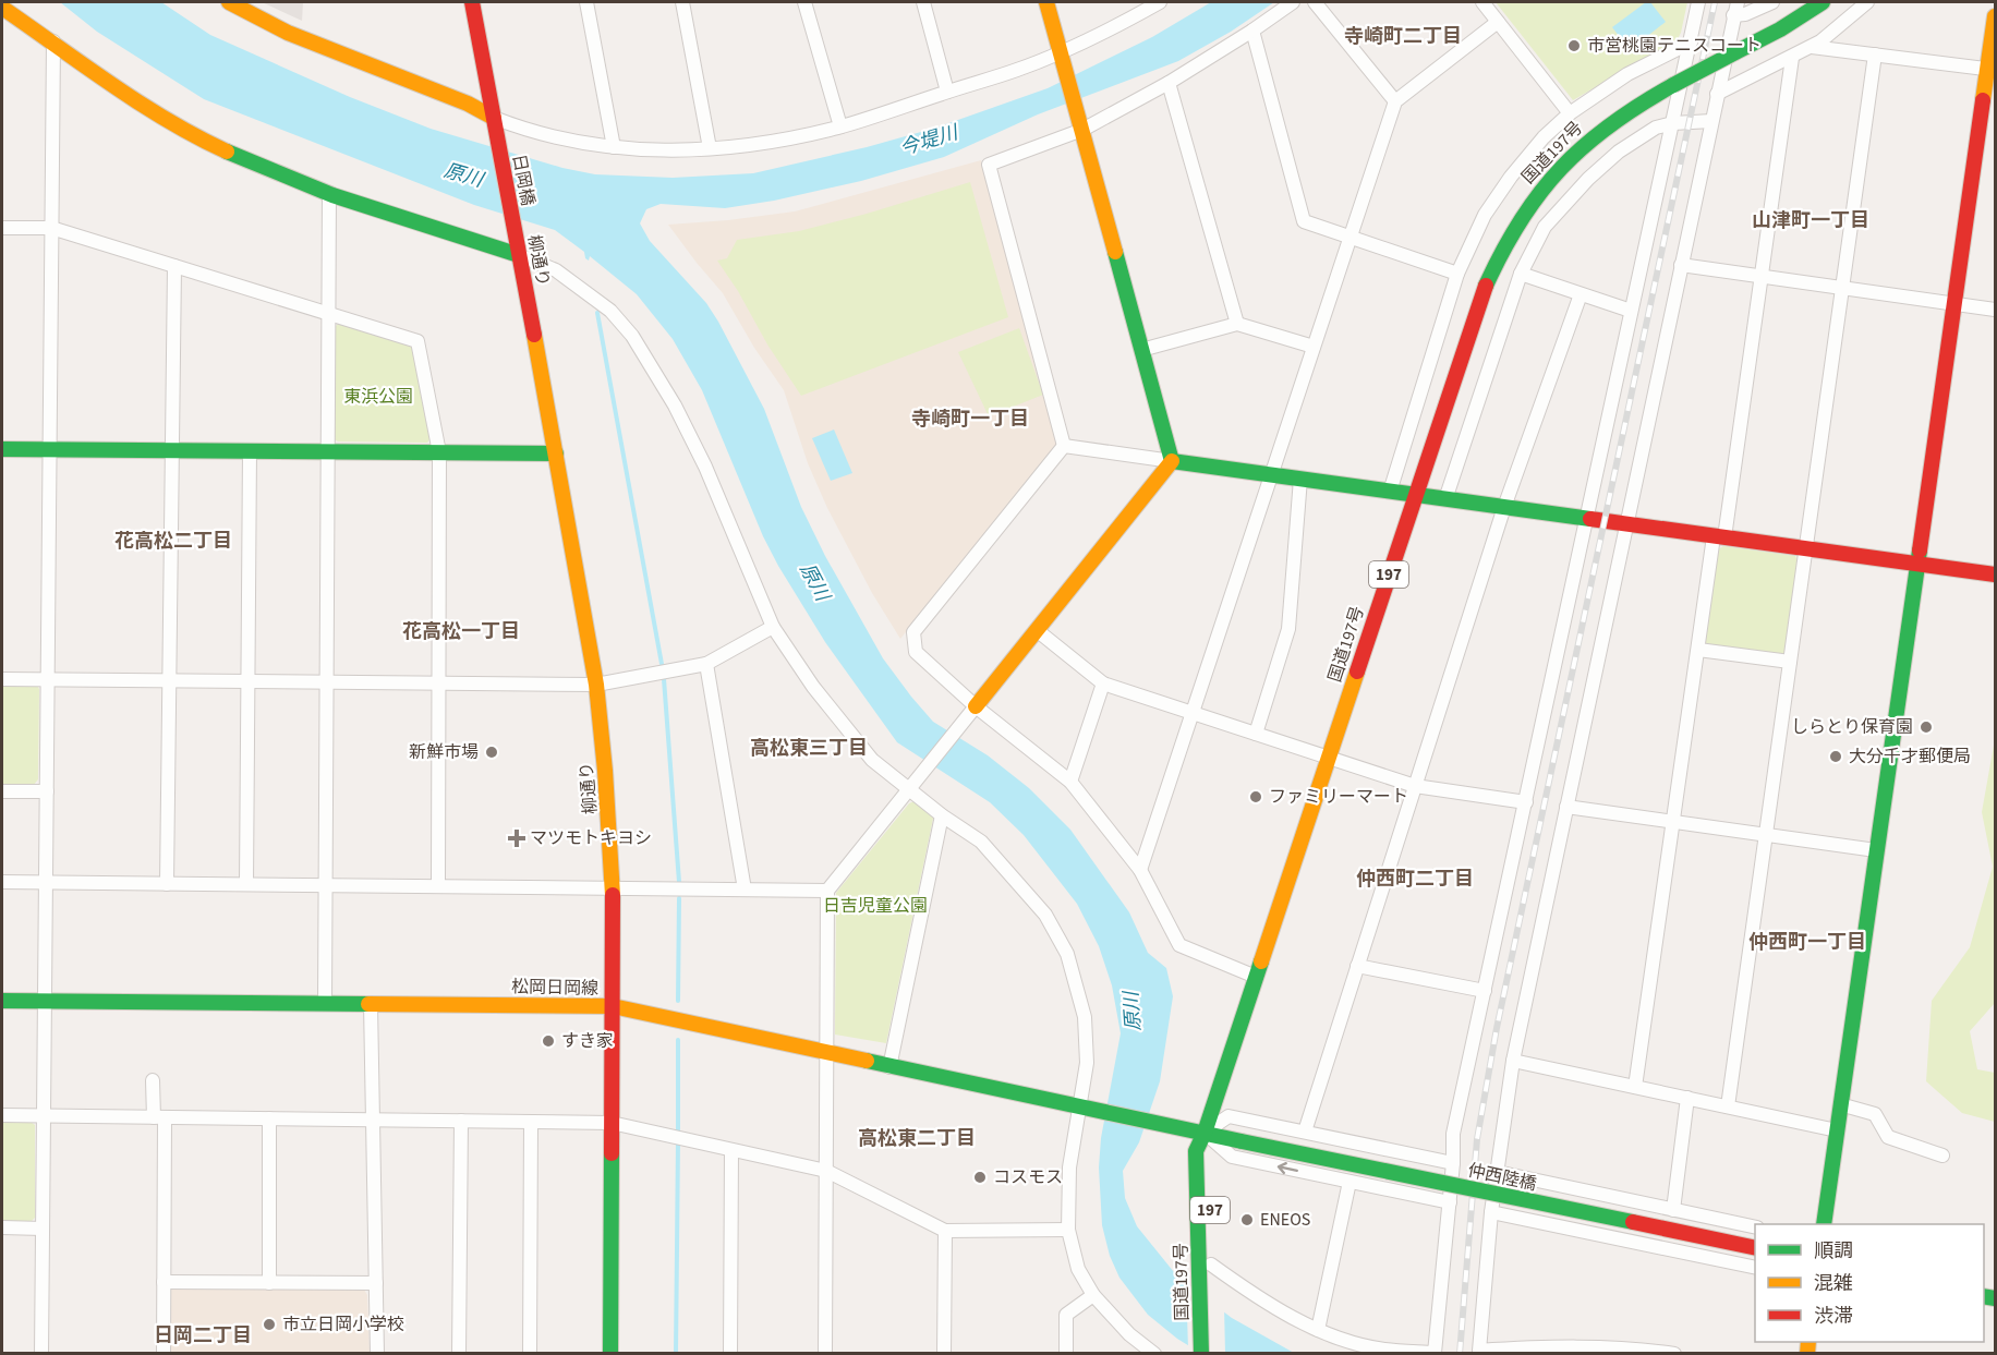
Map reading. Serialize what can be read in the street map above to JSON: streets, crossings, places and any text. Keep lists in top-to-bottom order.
{
  "streets": {
    "main road": [
      "国道197号",
      "日岡橋",
      "柳通り",
      "197",
      "松岡日岡線",
      "仲西陸橋"
    ]
  },
  "crossings": [
    ["国道197号", "松岡日岡線"],
    ["国道197号", "仲西陸橋"],
    ["日岡橋", "柳通り"],
    ["柳通り", "松岡日岡線"],
    ["松岡日岡線", "仲西陸橋"]
  ],
  "districts": [
    "寺崎町二丁目",
    "山津町一丁目",
    "寺崎町一丁目",
    "花高松二丁目",
    "花高松一丁目",
    "高松東三丁目",
    "仲西町二丁目",
    "仲西町一丁目",
    "高松東二丁目",
    "日岡二丁目"
  ],
  "water": ["今堤川", "原川"],
  "parks": ["東浜公園", "日吉児童公園"],
  "places": {
    "other": [
      "市営桃園テニスコート",
      "しらとり保育園",
      "新鮮市場",
      "大分千才郵便局",
      "ファミリーマート",
      "すき家",
      "コスモス",
      "ENEOS",
      "市立日岡小学校"
    ],
    "health": ["マツモトキヨシ"]
  },
  "legend": ["順調", "混雑", "渋滞"]
}
